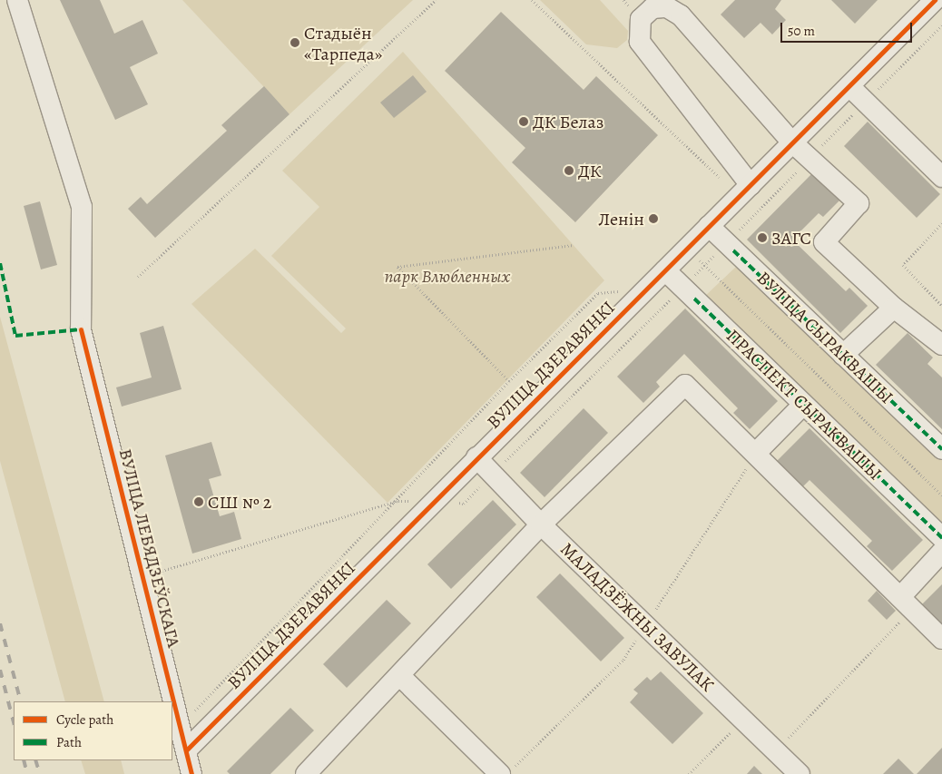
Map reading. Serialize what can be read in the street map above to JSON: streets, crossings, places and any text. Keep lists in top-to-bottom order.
{
  "streets": {
    "street": [
      "ВУЛІЦА СЫРАКВАШЫ",
      "ВУЛІЦА ДЗЕРАВЯНКІ",
      "ПРАСПЕКТ СЫРАКВАШЫ",
      "ВУЛІЦА ЛЕБЯДЗЕЎСКАГА",
      "МАЛАДЗЁЖНЫ ЗАВУЛАК"
    ]
  },
  "crossings": [
    ["ВУЛІЦА СЫРАКВАШЫ", "ВУЛІЦА ДЗЕРАВЯНКІ"],
    ["ВУЛІЦА ДЗЕРАВЯНКІ", "ПРАСПЕКТ СЫРАКВАШЫ"],
    ["ВУЛІЦА ДЗЕРАВЯНКІ", "ВУЛІЦА ЛЕБЯДЗЕЎСКАГА"],
    ["ВУЛІЦА ДЗЕРАВЯНКІ", "МАЛАДЗЁЖНЫ ЗАВУЛАК"]
  ],
  "parks": ["парк Влюбленных"],
  "places": [
    "Стадыён «Тарпеда»",
    "ДК Белаз",
    "ДК",
    "Ленін",
    "ЗАГС",
    "СШ № 2"
  ],
  "legend": ["Cycle path", "Path"],
  "scale_bar": "50 m"
}
